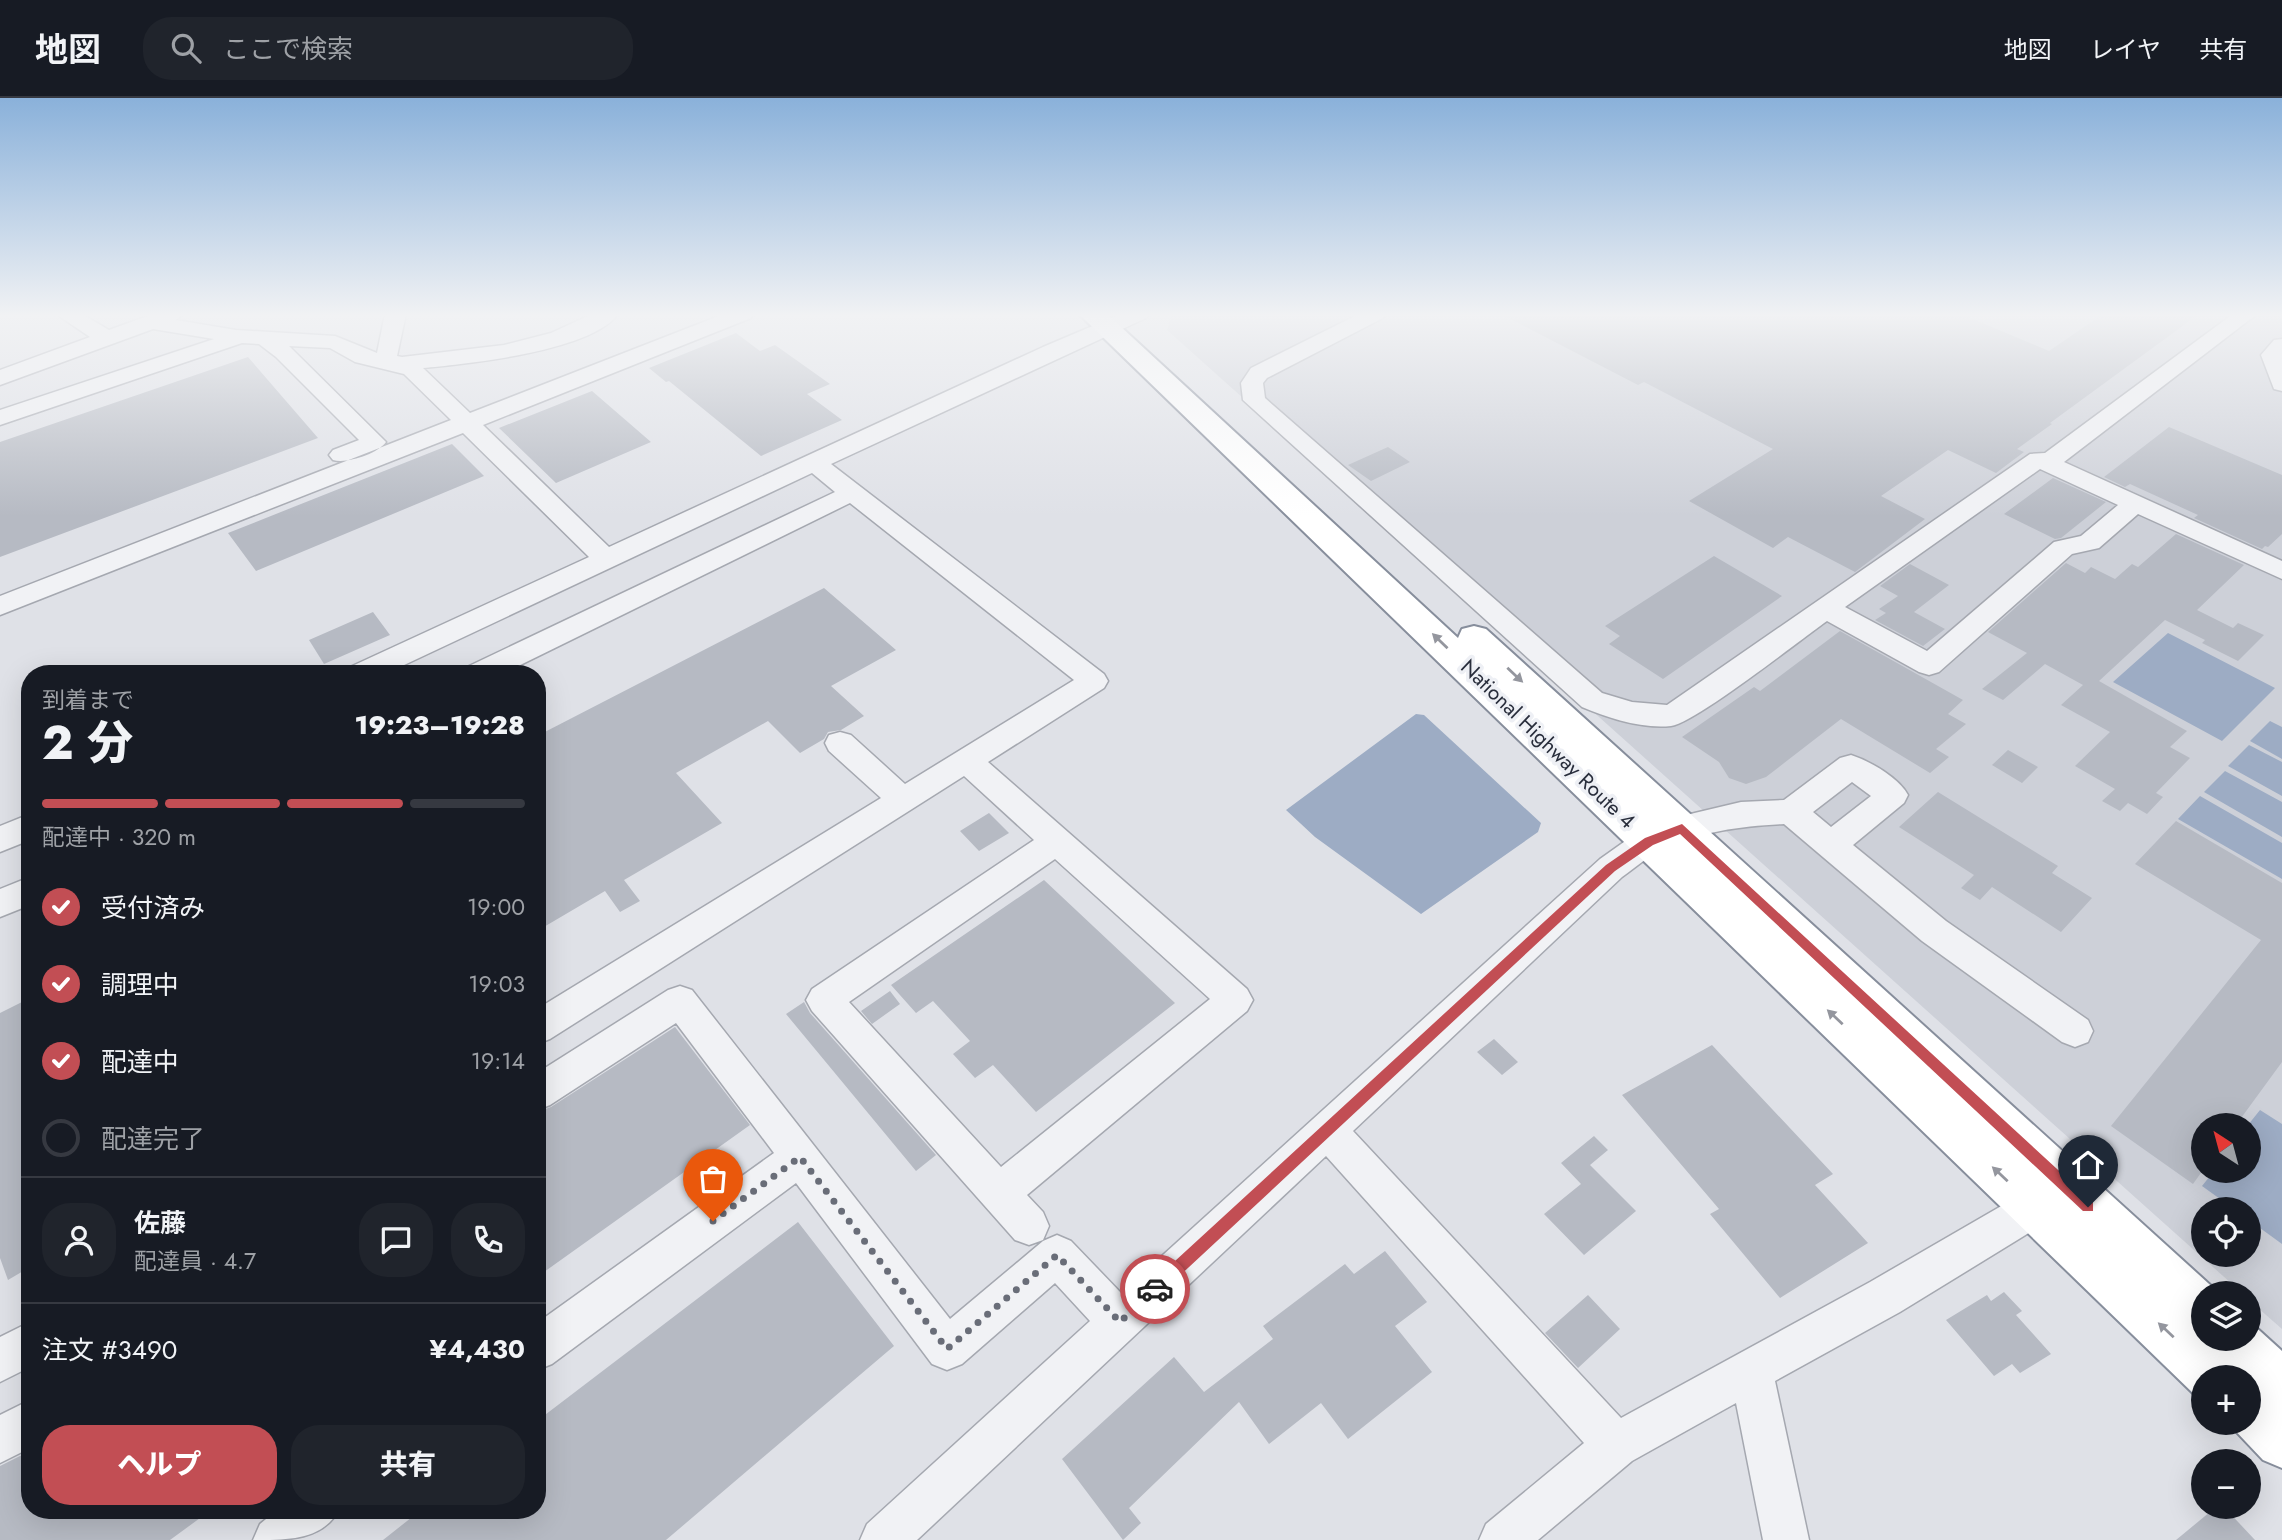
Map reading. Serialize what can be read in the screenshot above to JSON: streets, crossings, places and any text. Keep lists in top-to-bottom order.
{
  "streets": {
    "highway": ["National Highway Route 4"]
  },
  "north": "top left",
  "page": {
    "header": "地図",
    "search": "ここで検索",
    "nav": ["地図", "レイヤ", "共有"],
    "heading": ["2 分", "到着まで", "19:23–19:28"],
    "panel": [
      "佐藤",
      "配達員 · 4.7",
      "注文 #3490",
      "¥4,430"
    ],
    "bar": "配達中 · 320 m",
    "list": [
      ["受付済み", "19:00"],
      ["調理中", "19:03"],
      ["配達中", "19:14"],
      "配達完了"
    ],
    "map_buttons": ["+", "−"],
    "buttons": ["ヘルプ", "共有"]
  }
}
